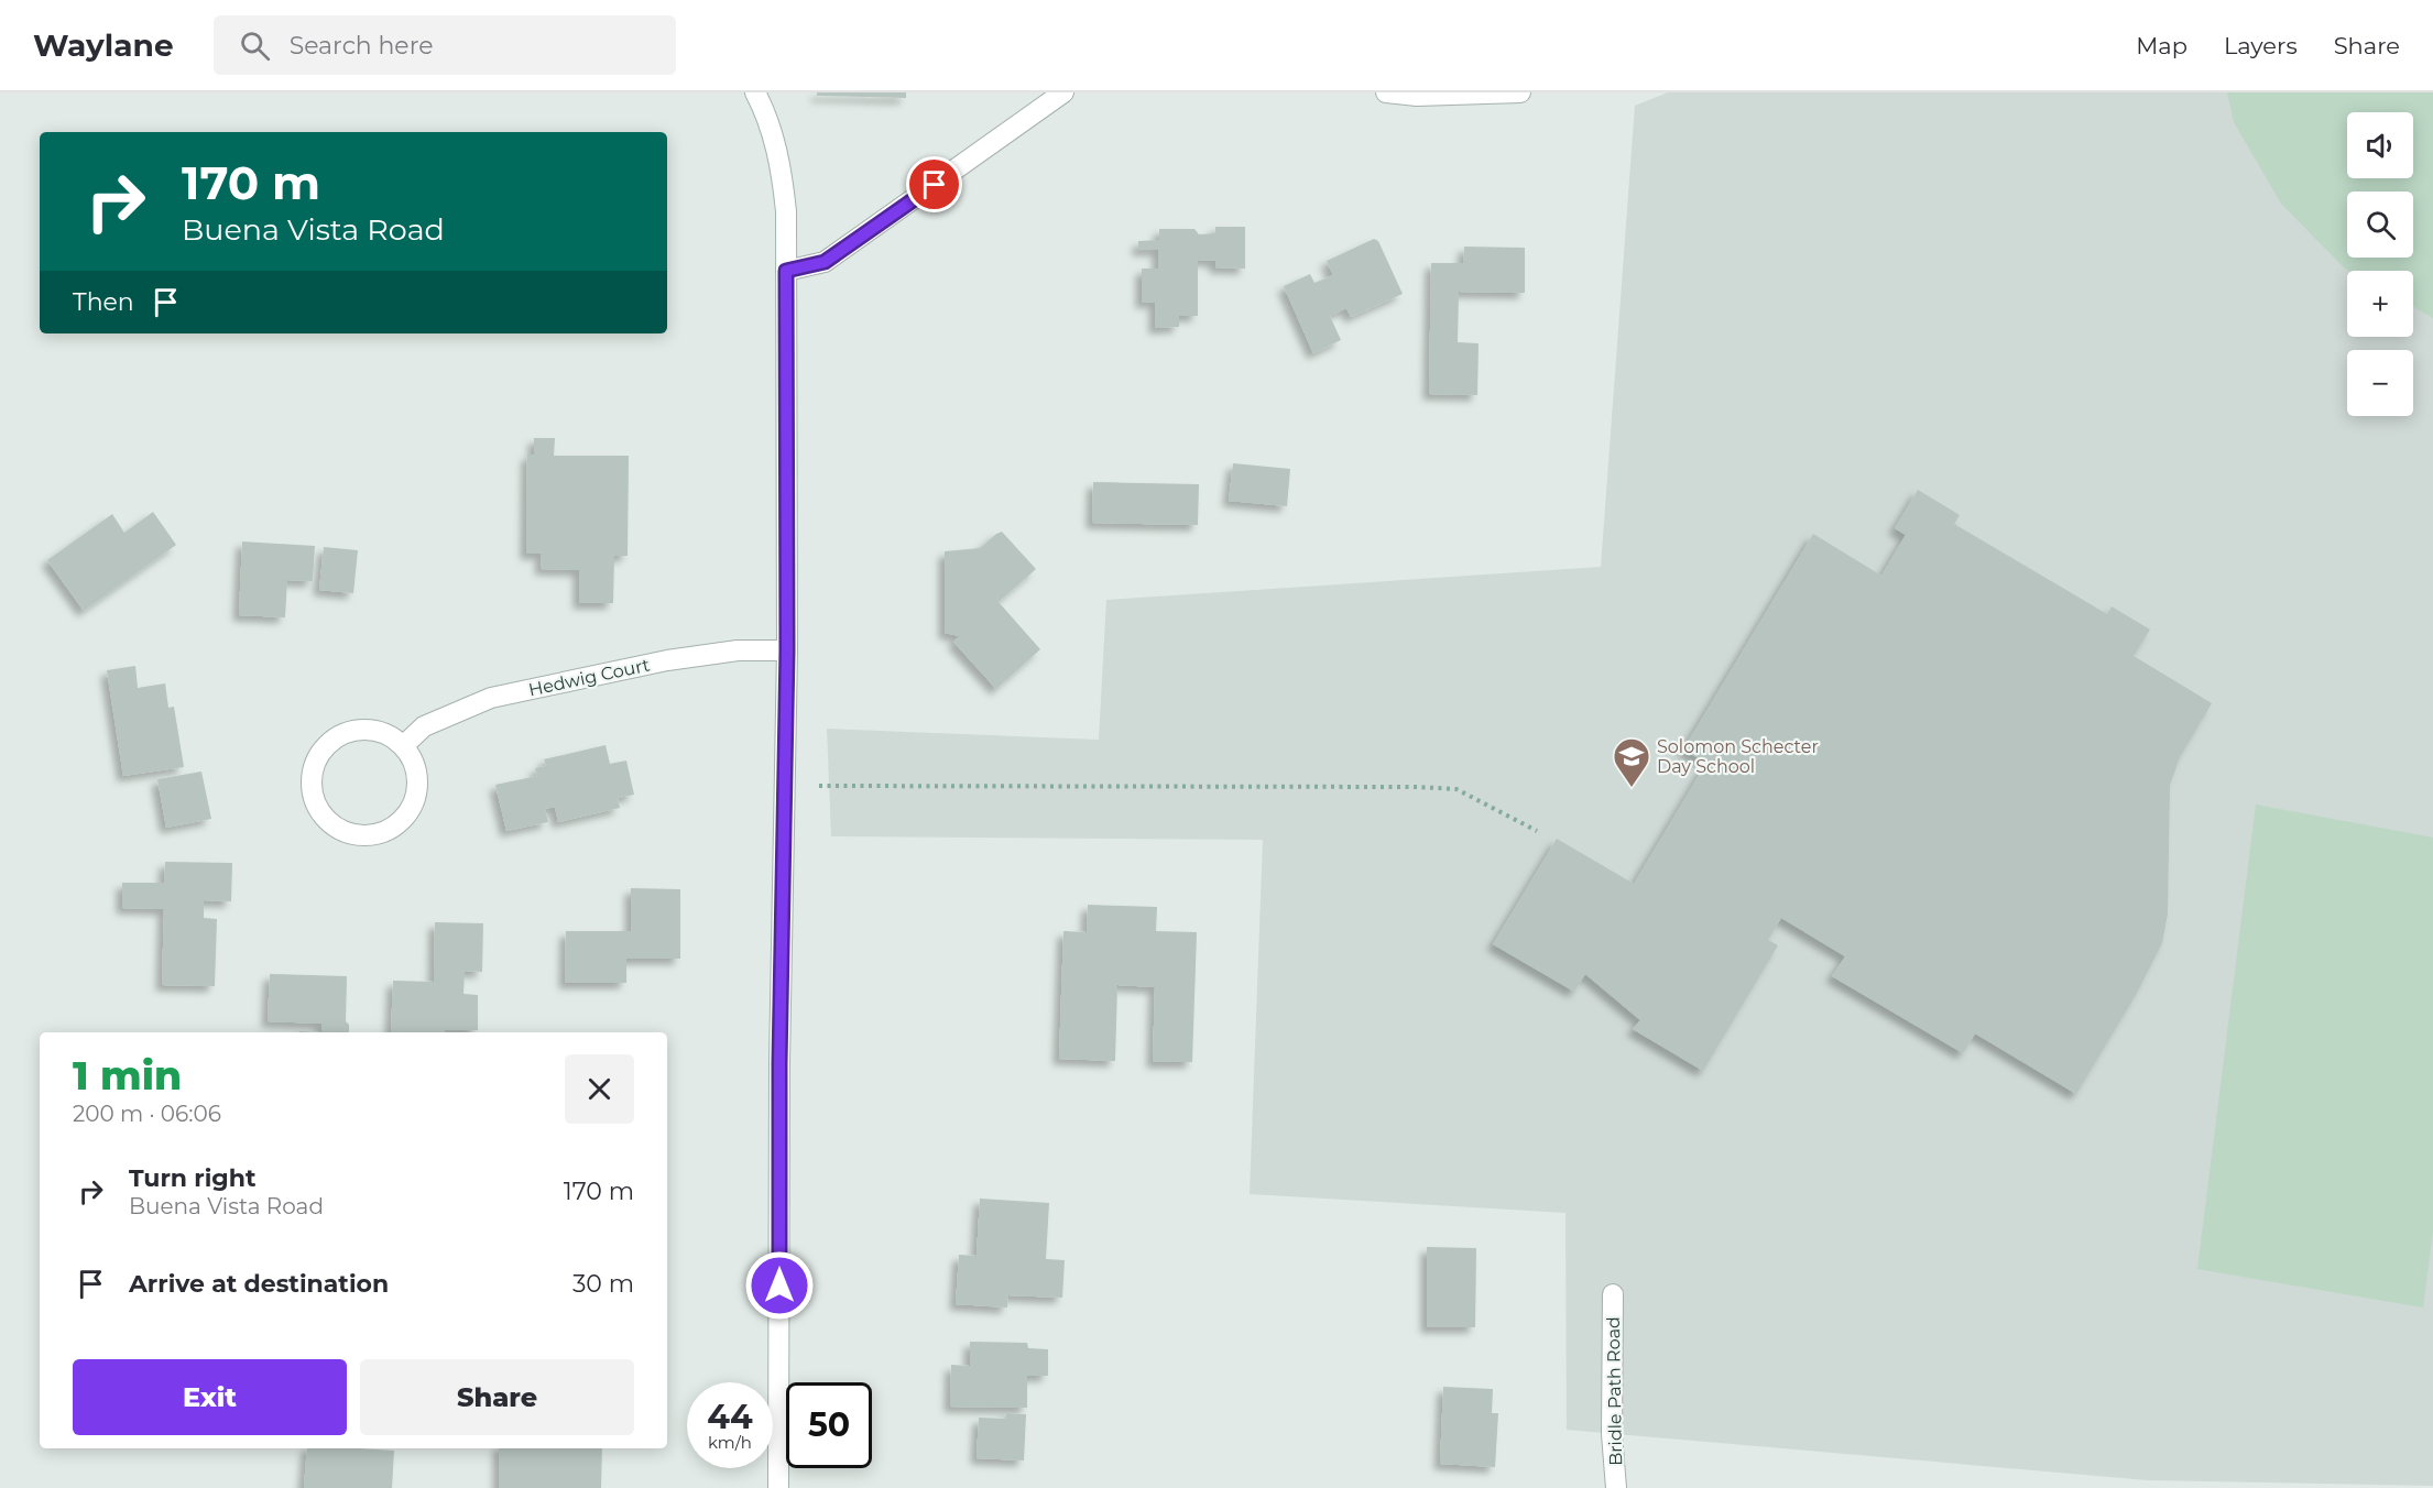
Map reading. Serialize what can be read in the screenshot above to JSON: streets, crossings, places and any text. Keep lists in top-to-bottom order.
{
  "streets": {
    "street": ["Hedwig Court", "Bridle Path Road"]
  },
  "places": {
    "school or university": ["Solomon Schecter Day School"]
  },
  "page": {
    "header": "Waylane",
    "search": "Search here",
    "nav": ["Map", "Layers", "Share"],
    "map_buttons": ["+", "−"],
    "turn": ["170 m", "Buena Vista Road"],
    "then": "Then",
    "heading": ["1 min", "200 m · 06:06"],
    "list": [
      {
        "name": "Turn right",
        "note": "Buena Vista Road",
        "value": "170 m"
      },
      {
        "name": "Arrive at destination",
        "value": "30 m"
      }
    ],
    "buttons": ["Exit", "Share"],
    "speed": "44 km/h",
    "limit": "50"
  }
}
